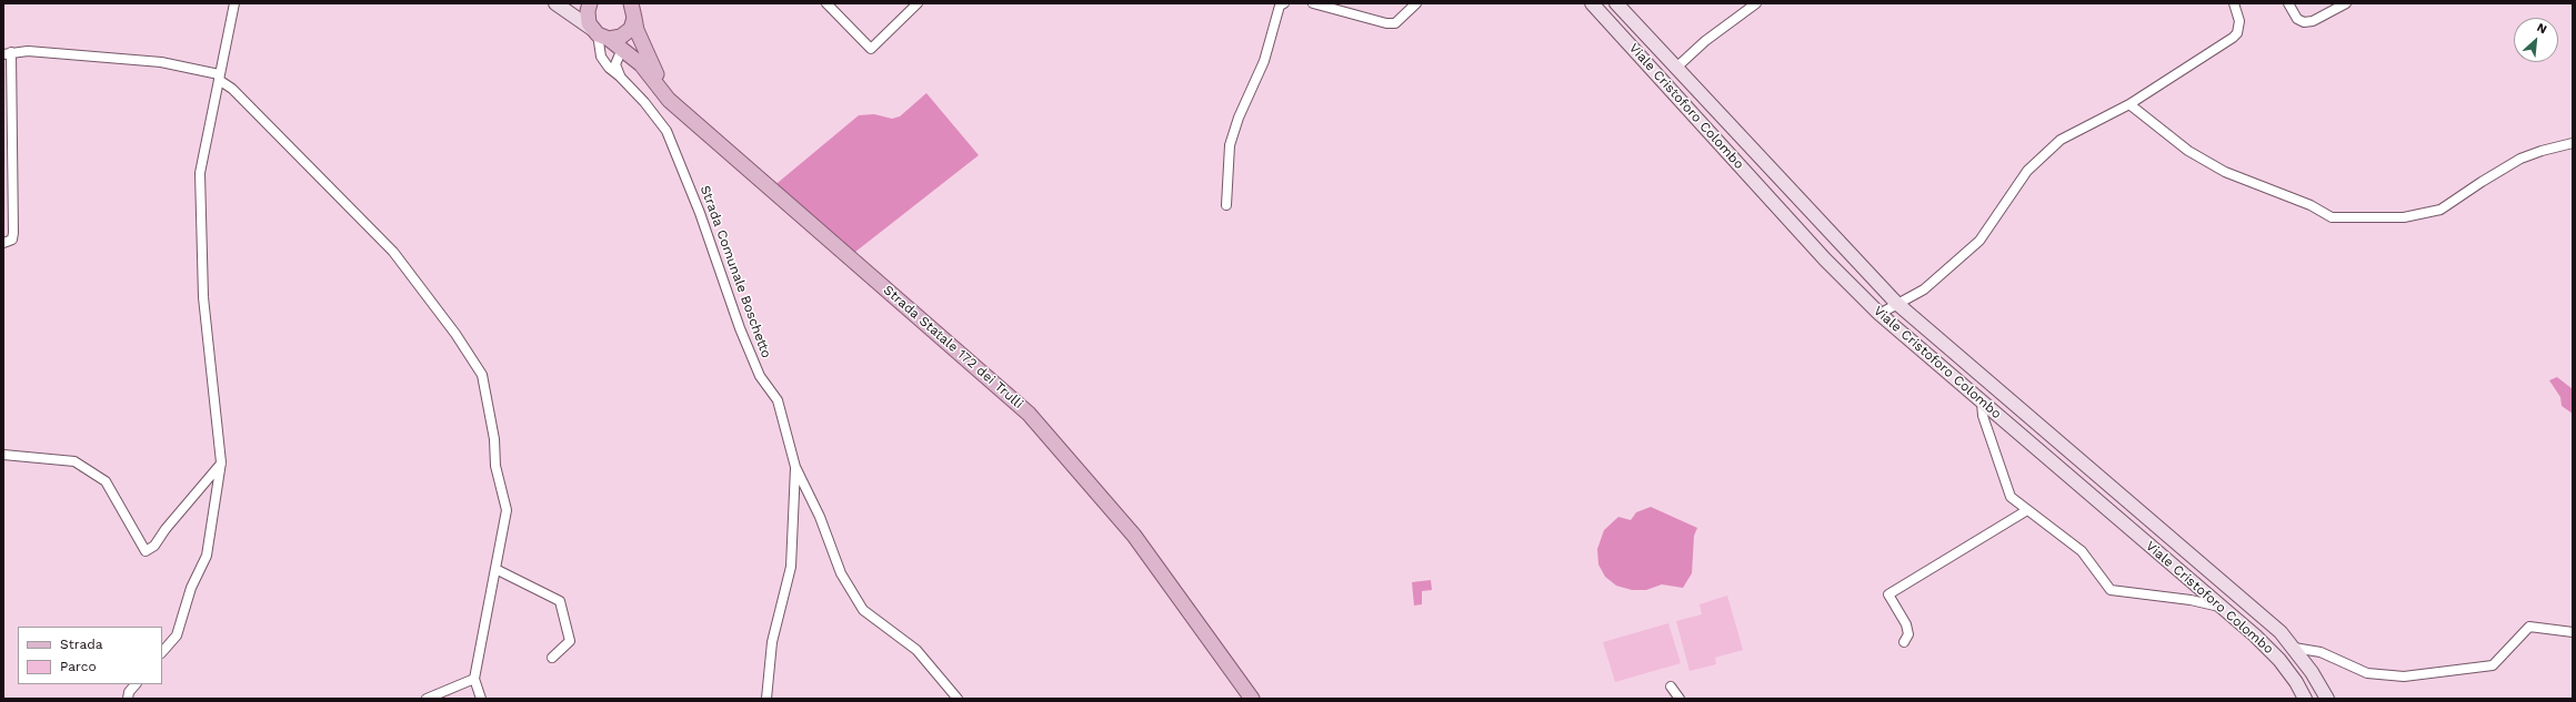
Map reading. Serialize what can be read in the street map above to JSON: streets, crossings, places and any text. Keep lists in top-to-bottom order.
{
  "streets": {
    "main road": ["Viale Cristoforo Colombo", "Strada Statale 172 dei Trulli"],
    "street": ["Strada Comunale Boschetto"]
  },
  "crossings": [
    ["Strada Comunale Boschetto", "Strada Statale 172 dei Trulli"]
  ],
  "legend": ["Strada", "Parco"],
  "north": "top right"
}
